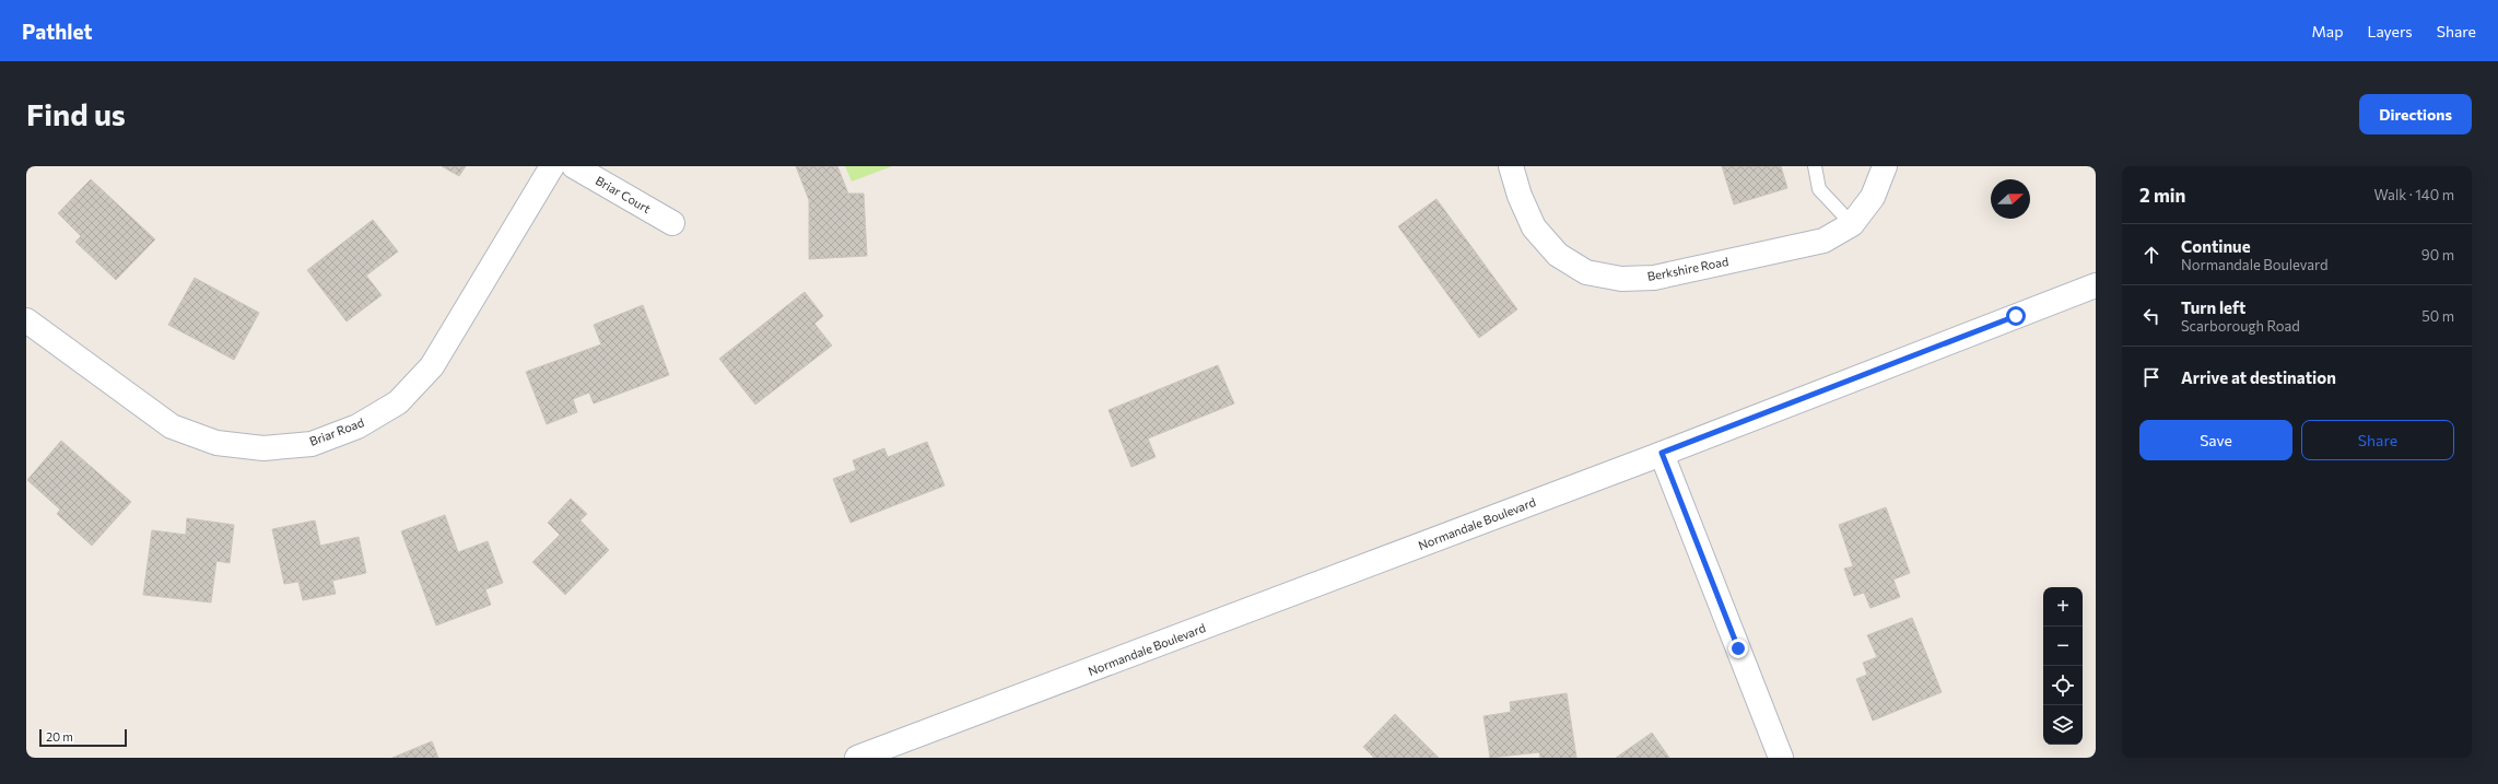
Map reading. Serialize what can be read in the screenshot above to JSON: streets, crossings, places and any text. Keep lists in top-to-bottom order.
{
  "streets": {
    "street": [
      "Briar Court",
      "Berkshire Road",
      "Briar Road",
      "Normandale Boulevard"
    ]
  },
  "scale_bar": "20 m",
  "north": "right",
  "page": {
    "header": "Pathlet",
    "nav": ["Map", "Layers", "Share"],
    "buttons": [
      "Directions",
      ["Save", "Share"]
    ],
    "title": "Find us",
    "heading": ["2 min", "Walk · 140 m"],
    "list": [
      ["Continue", "Normandale Boulevard", "90 m"],
      ["Turn left", "Scarborough Road", "50 m"],
      "Arrive at destination"
    ],
    "map_buttons": ["+", "−"],
    "scale": "20 m"
  }
}
